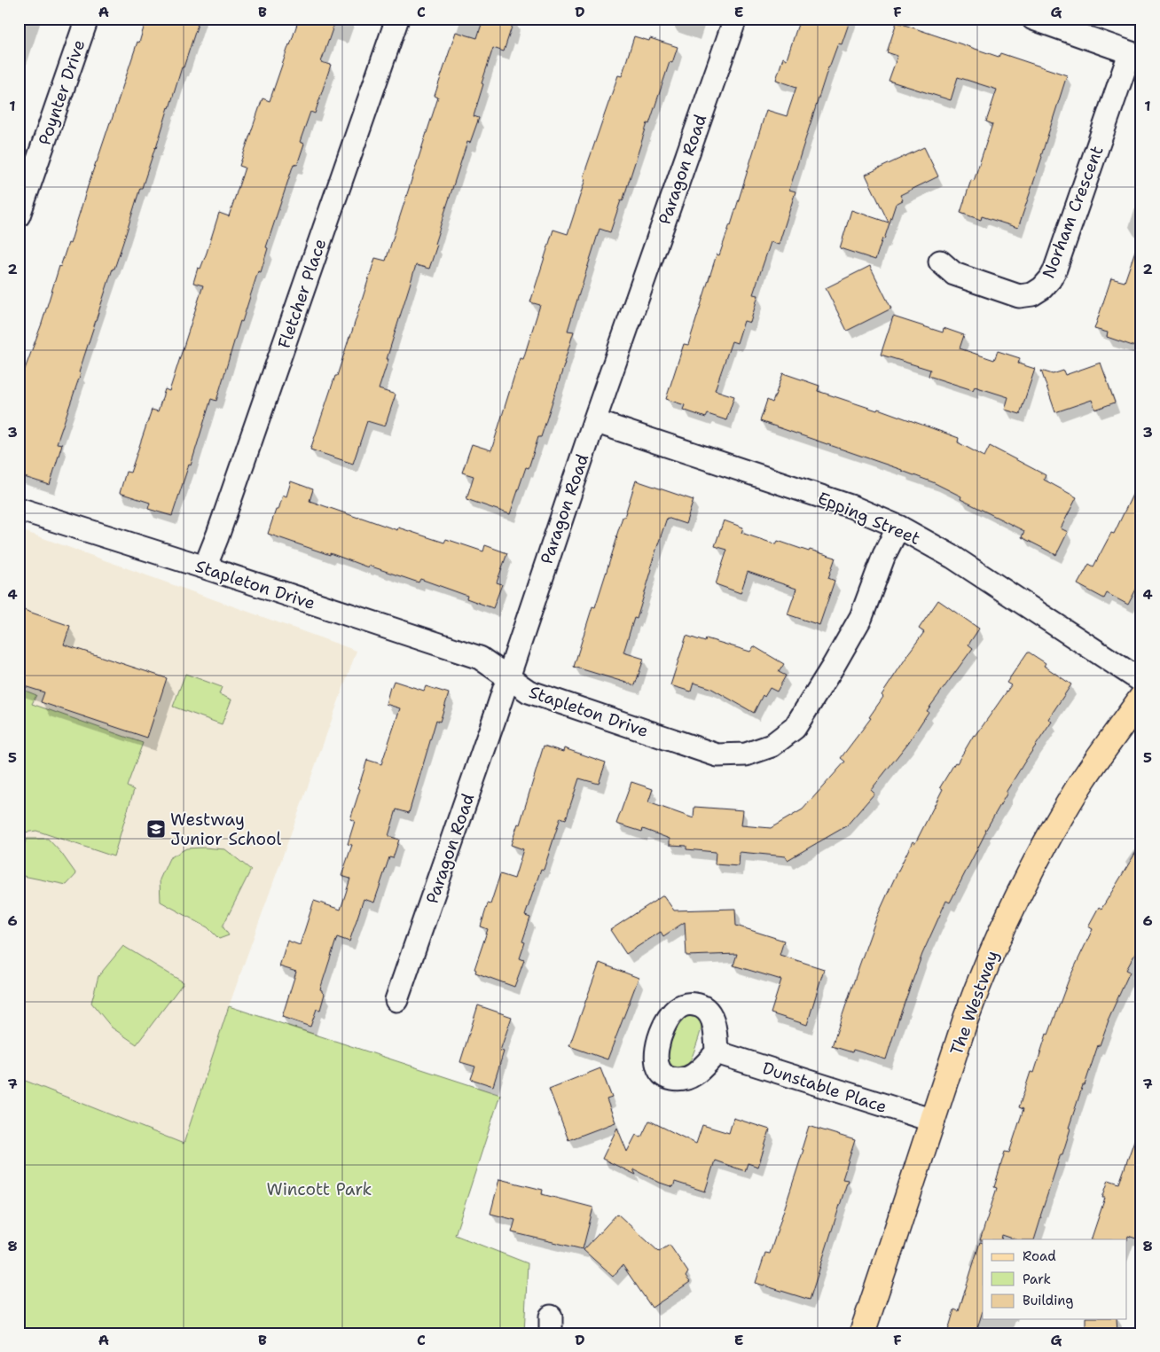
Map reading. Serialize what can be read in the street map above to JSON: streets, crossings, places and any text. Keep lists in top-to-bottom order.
{
  "streets": {
    "main road": ["The Westway"],
    "street": [
      "Poynter Drive",
      "Paragon Road",
      "Norham Crescent",
      "Fletcher Place",
      "Epping Street",
      "Stapleton Drive",
      "Dunstable Place"
    ]
  },
  "crossings": [
    ["Paragon Road", "Epping Street"],
    ["Paragon Road", "Stapleton Drive"],
    ["Fletcher Place", "Stapleton Drive"],
    ["Epping Street", "Stapleton Drive"],
    ["The Westway", "Dunstable Place"]
  ],
  "parks": ["Wincott Park"],
  "places": {
    "school or university": ["Westway Junior School"]
  },
  "legend": ["Road", "Park", "Building"],
  "grid": {
    "columns": [
      "A",
      "B",
      "C",
      "D",
      "E",
      "F",
      "G"
    ],
    "rows": [
      "1",
      "2",
      "3",
      "4",
      "5",
      "6",
      "7",
      "8"
    ]
  }
}
